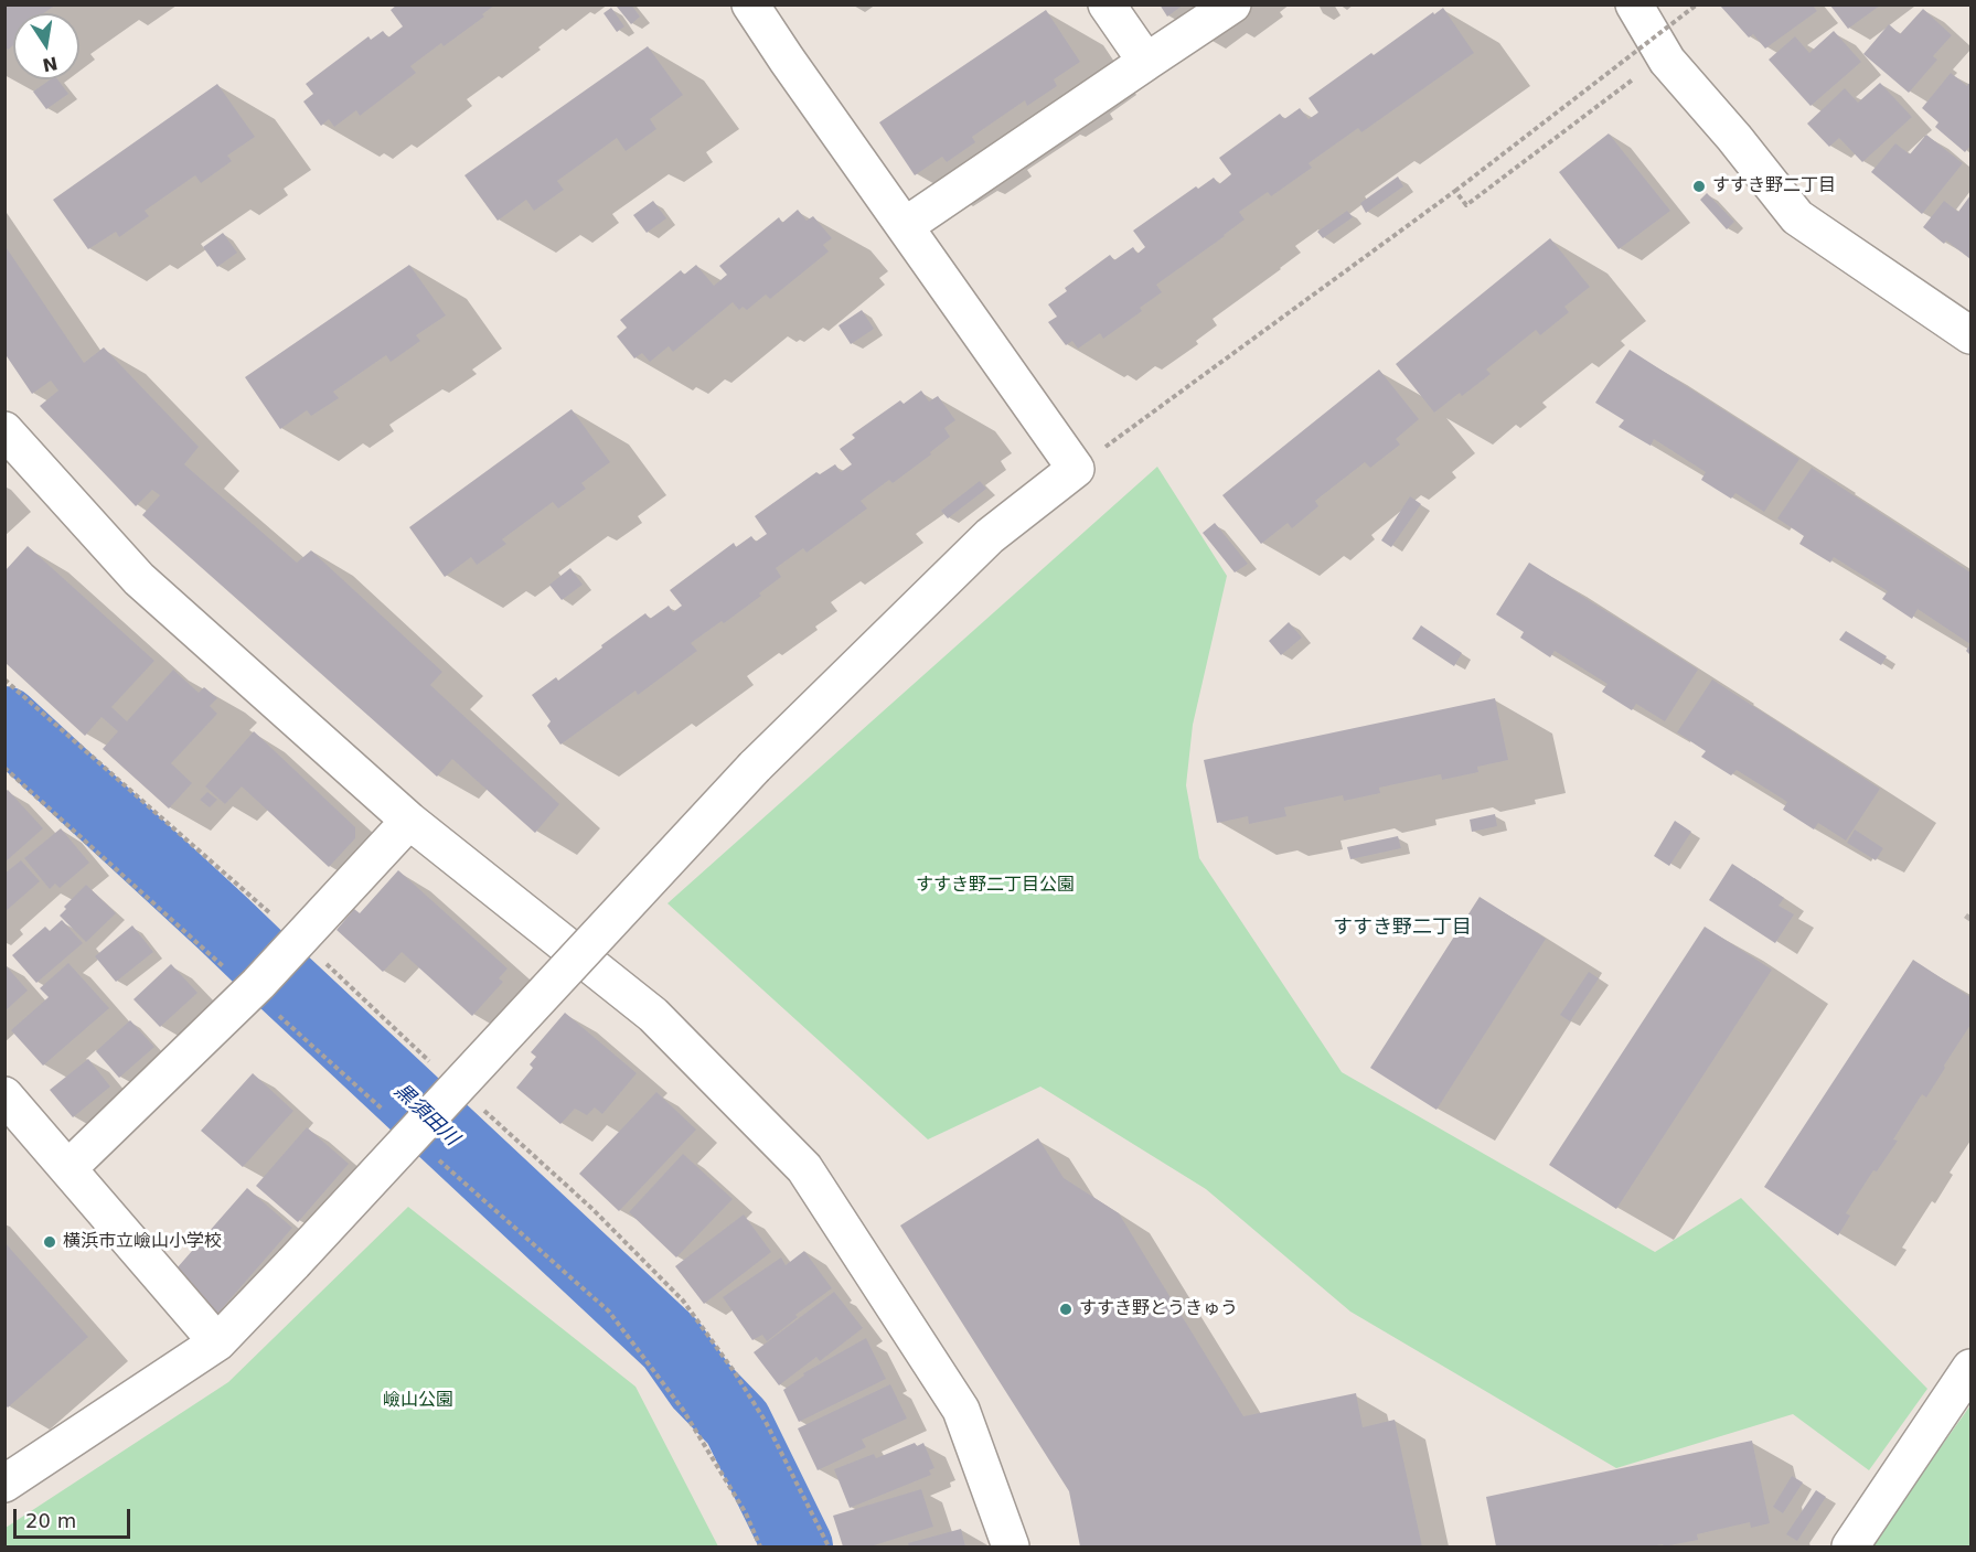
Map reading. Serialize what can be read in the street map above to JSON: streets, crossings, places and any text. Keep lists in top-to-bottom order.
{
  "districts": ["すすき野二丁目"],
  "water": ["黒須田川"],
  "parks": ["すすき野二丁目公園", "嶮山公園"],
  "places": ["すすき野二丁目", "横浜市立嶮山小学校", "すすき野とうきゅう"],
  "scale_bar": "20 m",
  "north": "bottom"
}
